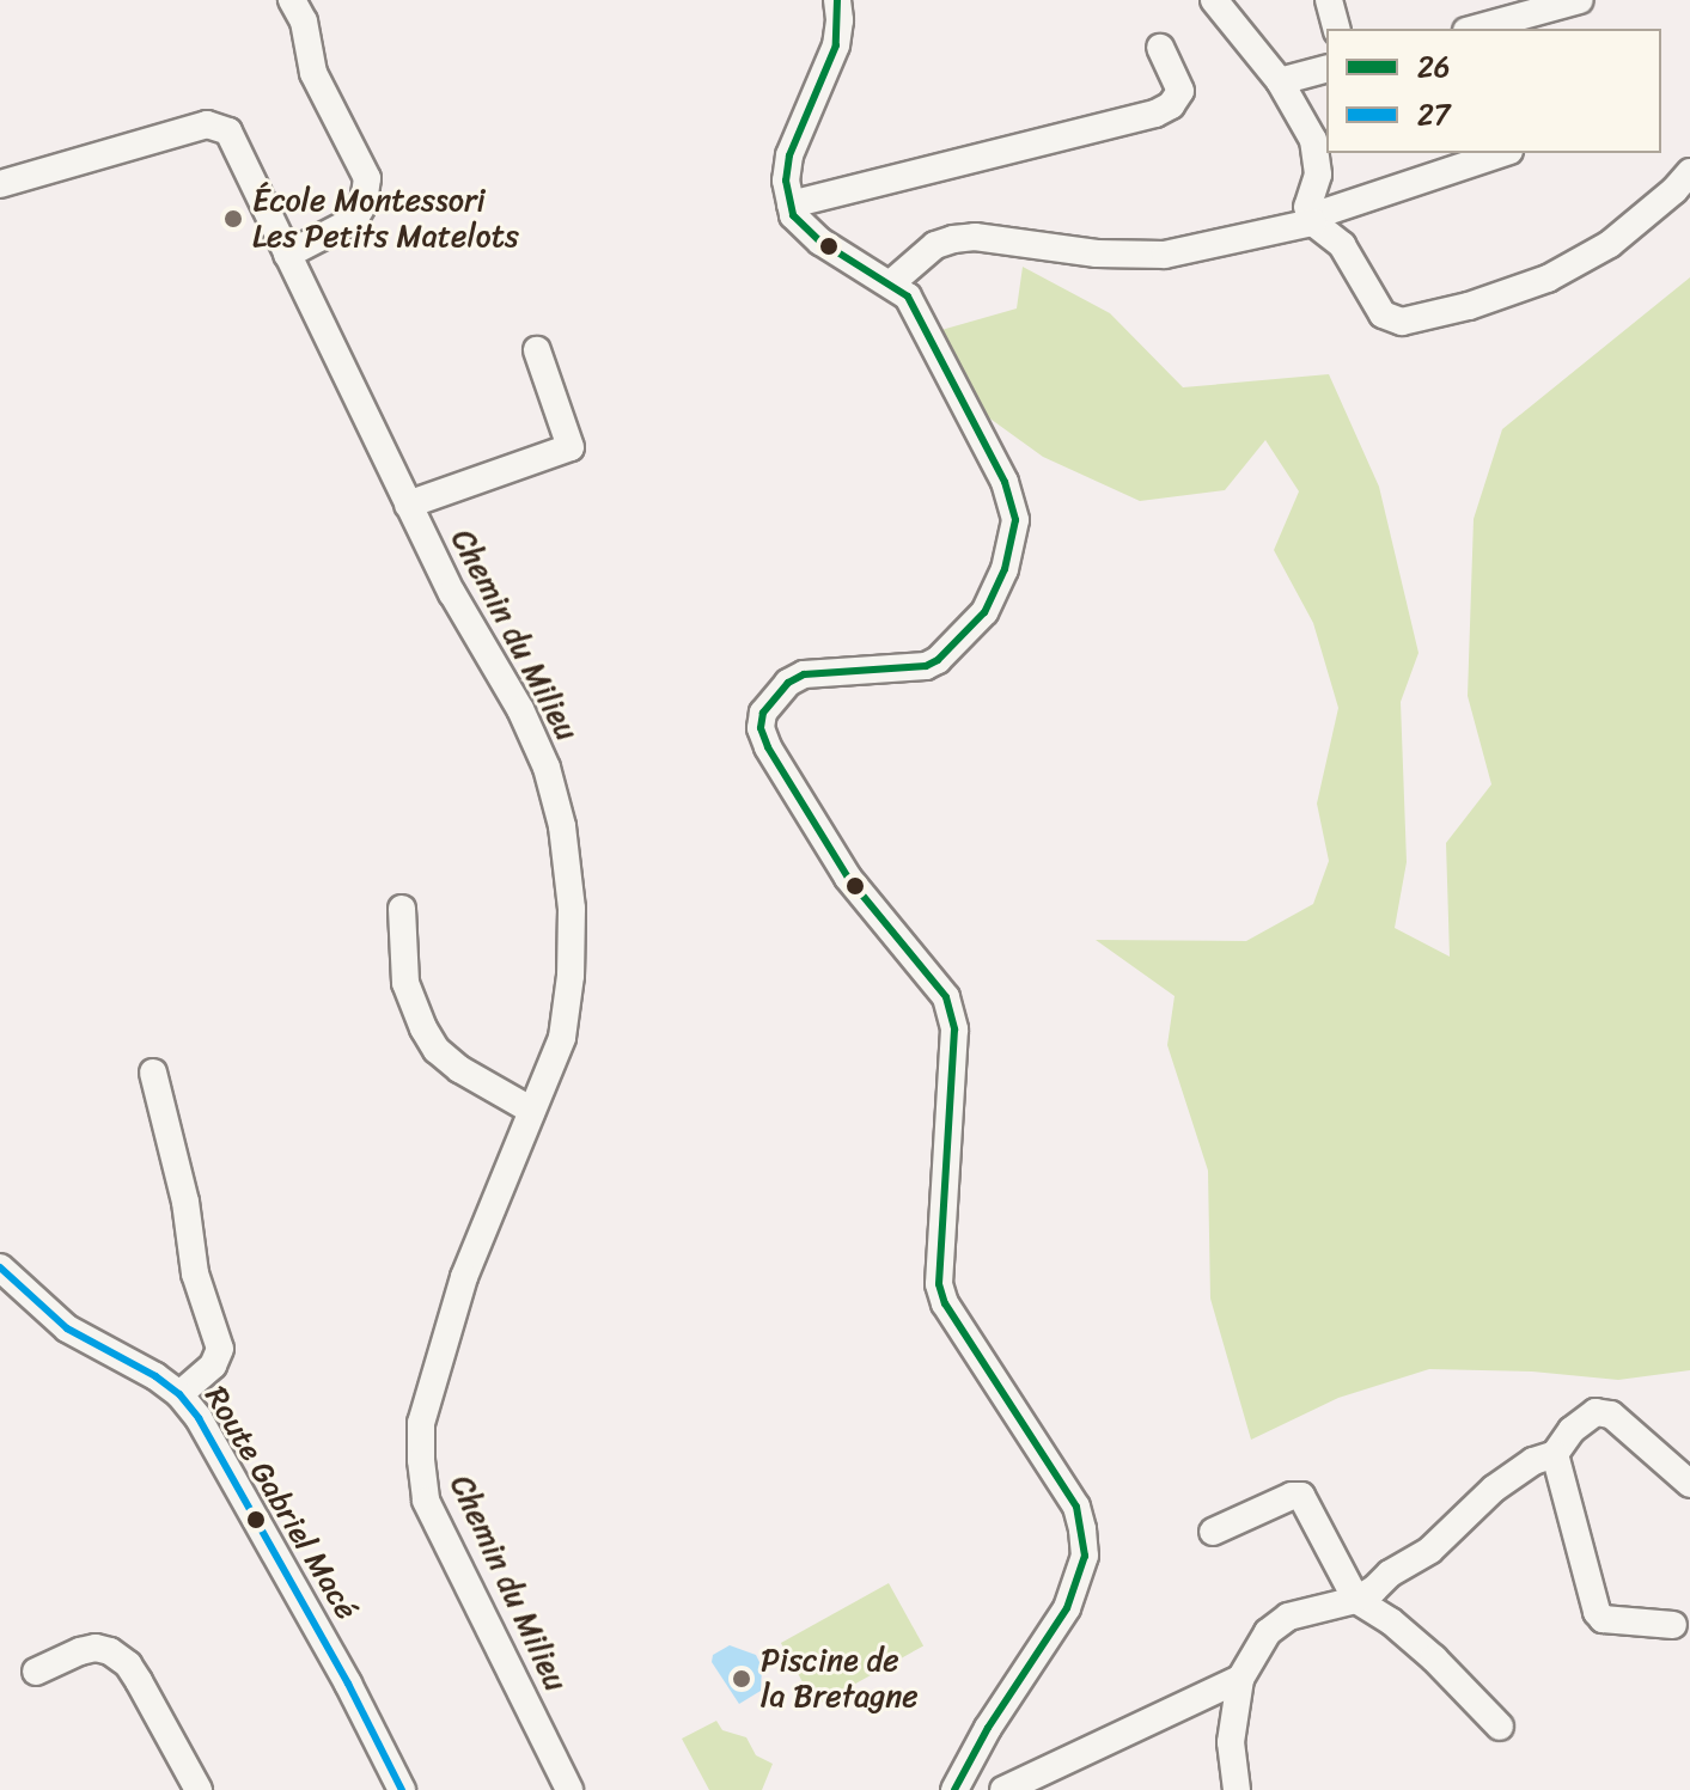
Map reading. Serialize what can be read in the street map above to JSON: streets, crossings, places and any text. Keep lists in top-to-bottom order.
{
  "streets": {
    "street": ["Chemin du Milieu", "Route Gabriel Macé"]
  },
  "places": ["École Montessori Les Petits Matelots", "Piscine de la Bretagne"],
  "lines": ["transit line 26", "transit line 27"],
  "legend": ["26", "27"]
}
